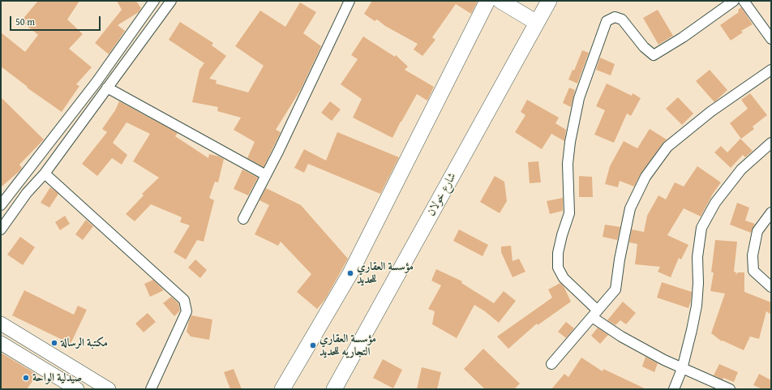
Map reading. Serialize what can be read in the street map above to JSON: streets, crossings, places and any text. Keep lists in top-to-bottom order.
{
  "streets": {
    "main road": ["شارع خولان"]
  },
  "places": [
    "مؤسسة العقاري للحديد",
    "مكتبة الرسالة",
    "مؤسسة العقاري التجاريه للحديد",
    "صيدلية الواحة"
  ],
  "scale_bar": "50 m"
}
